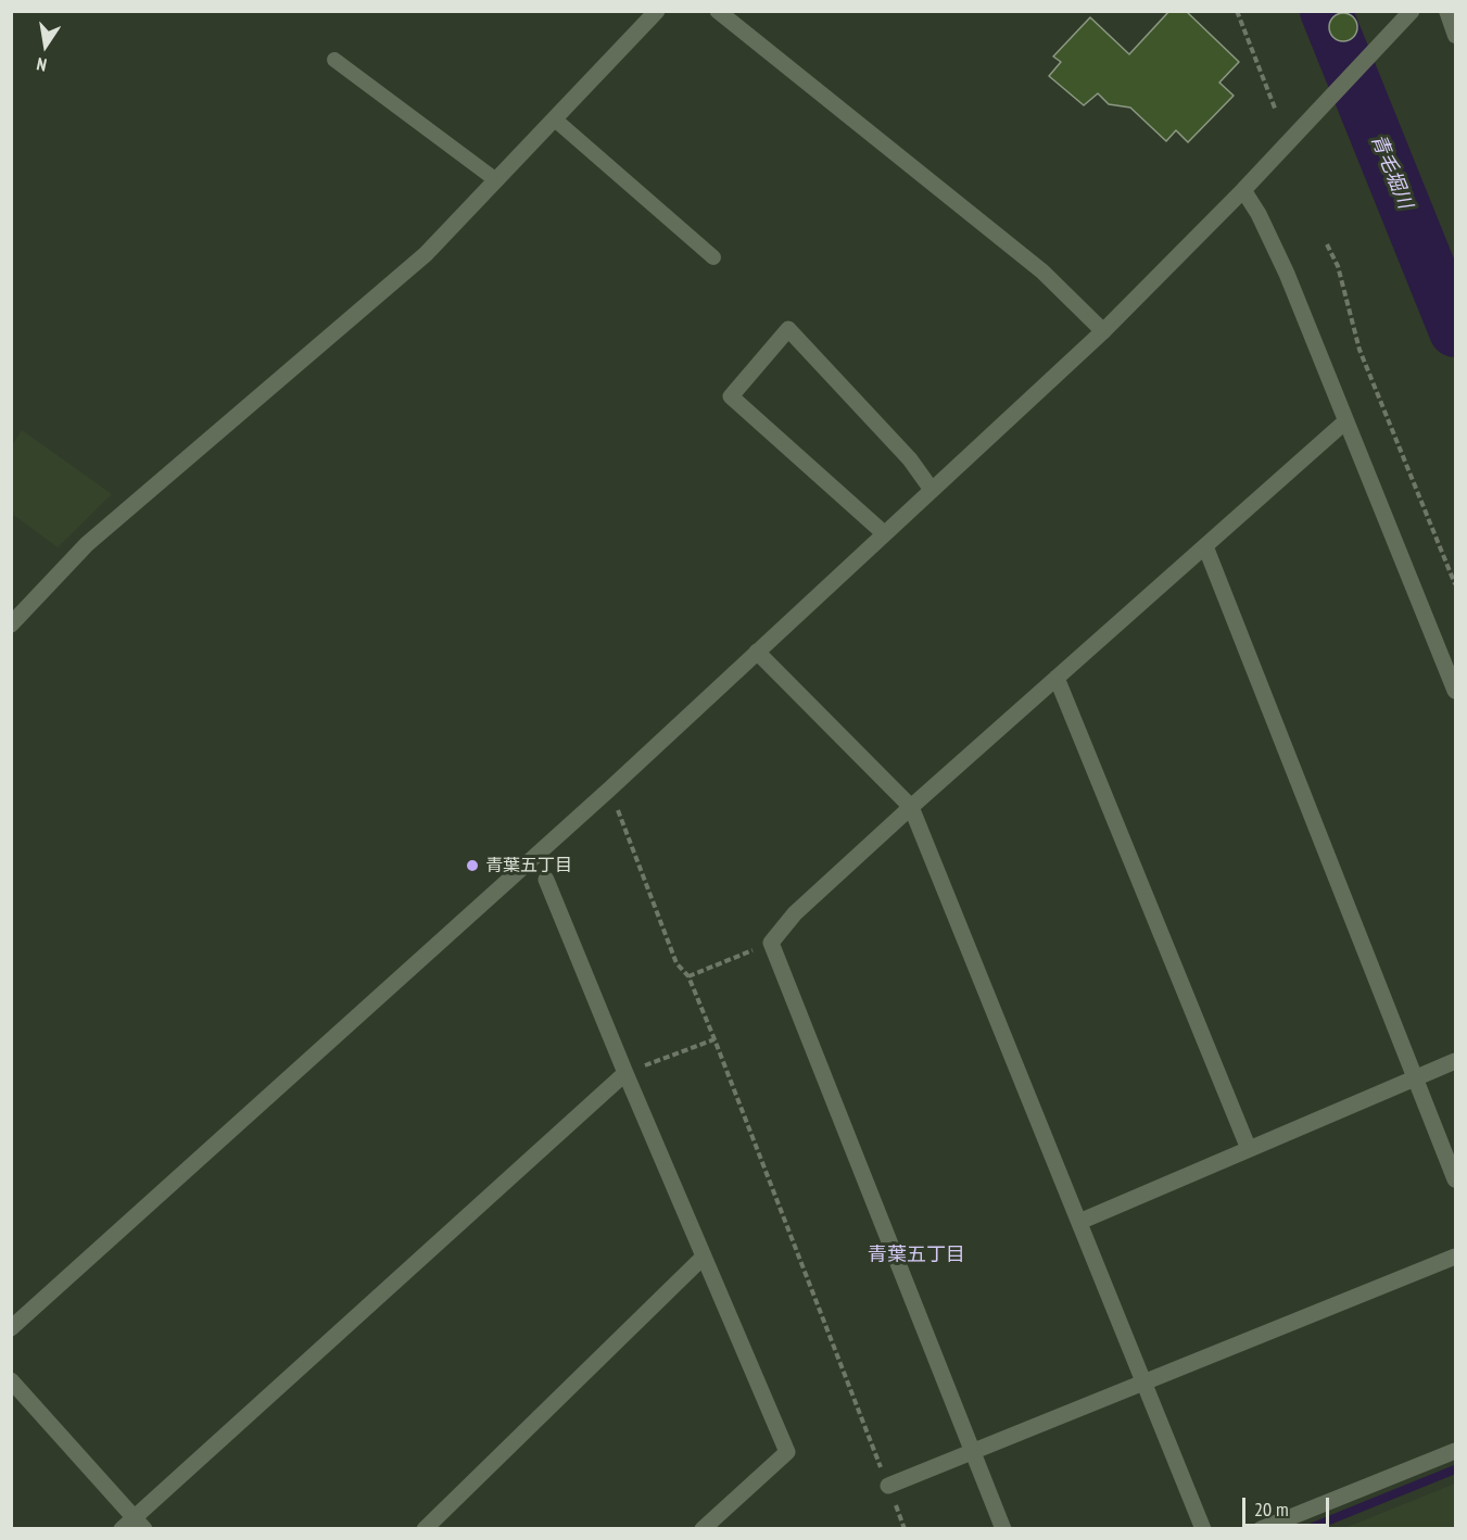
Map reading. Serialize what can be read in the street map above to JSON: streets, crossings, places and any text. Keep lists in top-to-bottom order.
{
  "districts": ["青葉五丁目"],
  "water": ["青毛堀川"],
  "places": ["青葉五丁目"],
  "scale_bar": "20 m",
  "north": "bottom"
}
